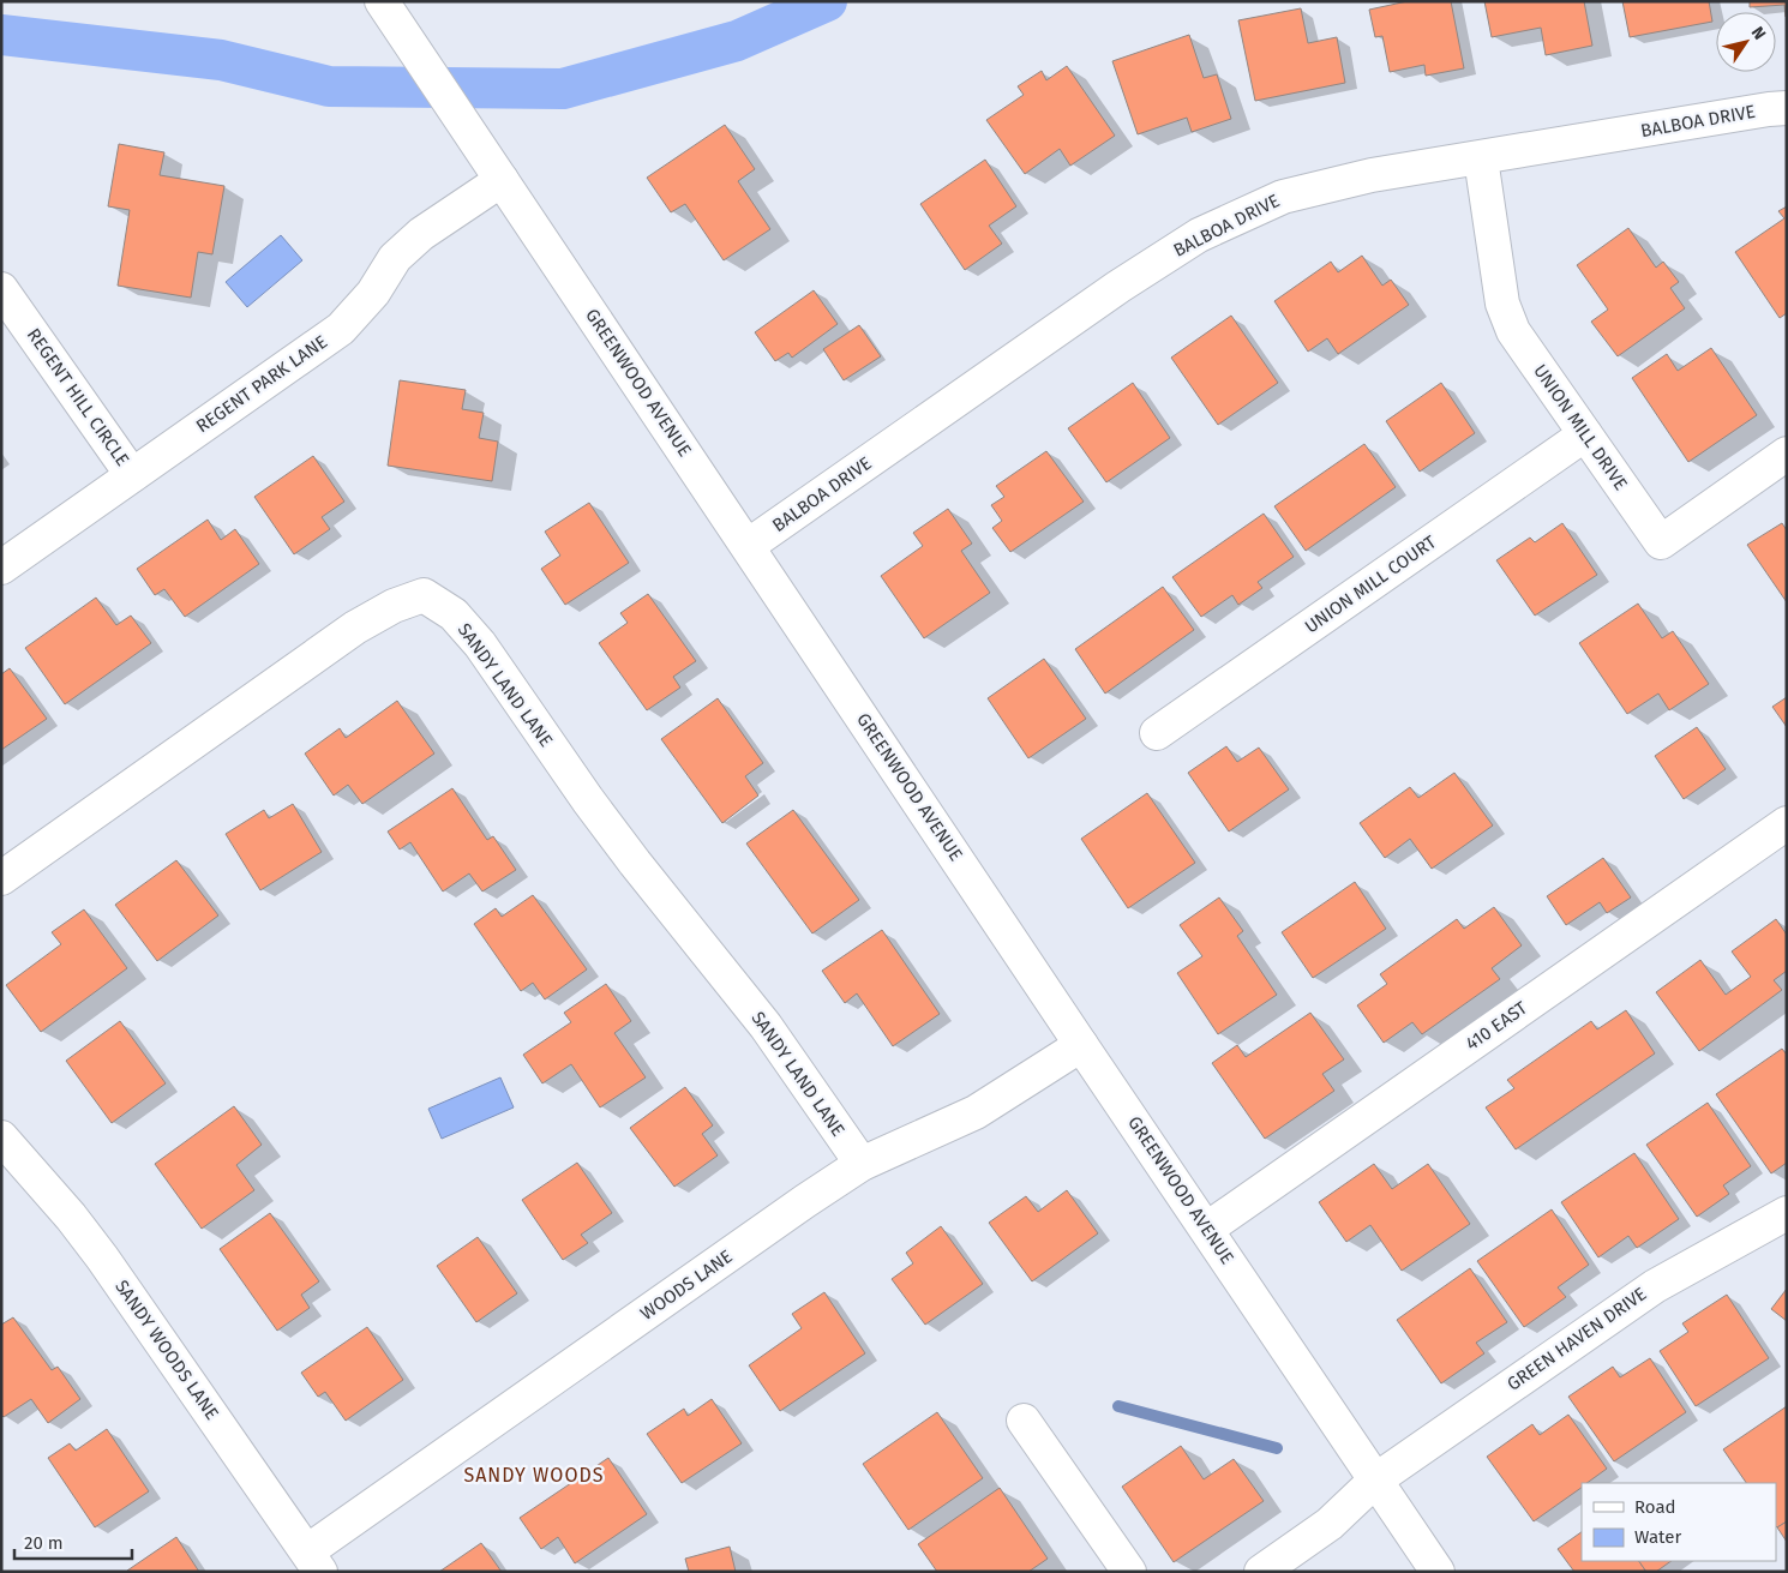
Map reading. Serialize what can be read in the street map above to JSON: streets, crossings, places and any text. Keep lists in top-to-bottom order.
{
  "streets": {
    "street": [
      "BALBOA DRIVE",
      "GREENWOOD AVENUE",
      "REGENT PARK LANE",
      "REGENT HILL CIRCLE",
      "UNION MILL DRIVE",
      "UNION MILL COURT",
      "SANDY LAND LANE",
      "410 EAST",
      "WOODS LANE",
      "GREEN HAVEN DRIVE",
      "SANDY WOODS LANE"
    ]
  },
  "crossings": [
    ["BALBOA DRIVE", "GREENWOOD AVENUE"],
    ["BALBOA DRIVE", "UNION MILL DRIVE"],
    ["GREENWOOD AVENUE", "REGENT PARK LANE"],
    ["GREENWOOD AVENUE", "410 EAST"],
    ["GREENWOOD AVENUE", "WOODS LANE"],
    ["GREENWOOD AVENUE", "GREEN HAVEN DRIVE"],
    ["REGENT PARK LANE", "REGENT HILL CIRCLE"],
    ["UNION MILL DRIVE", "UNION MILL COURT"],
    ["SANDY LAND LANE", "WOODS LANE"],
    ["WOODS LANE", "SANDY WOODS LANE"]
  ],
  "districts": ["SANDY WOODS"],
  "legend": ["Road", "Water"],
  "scale_bar": "20 m",
  "north": "top right"
}
